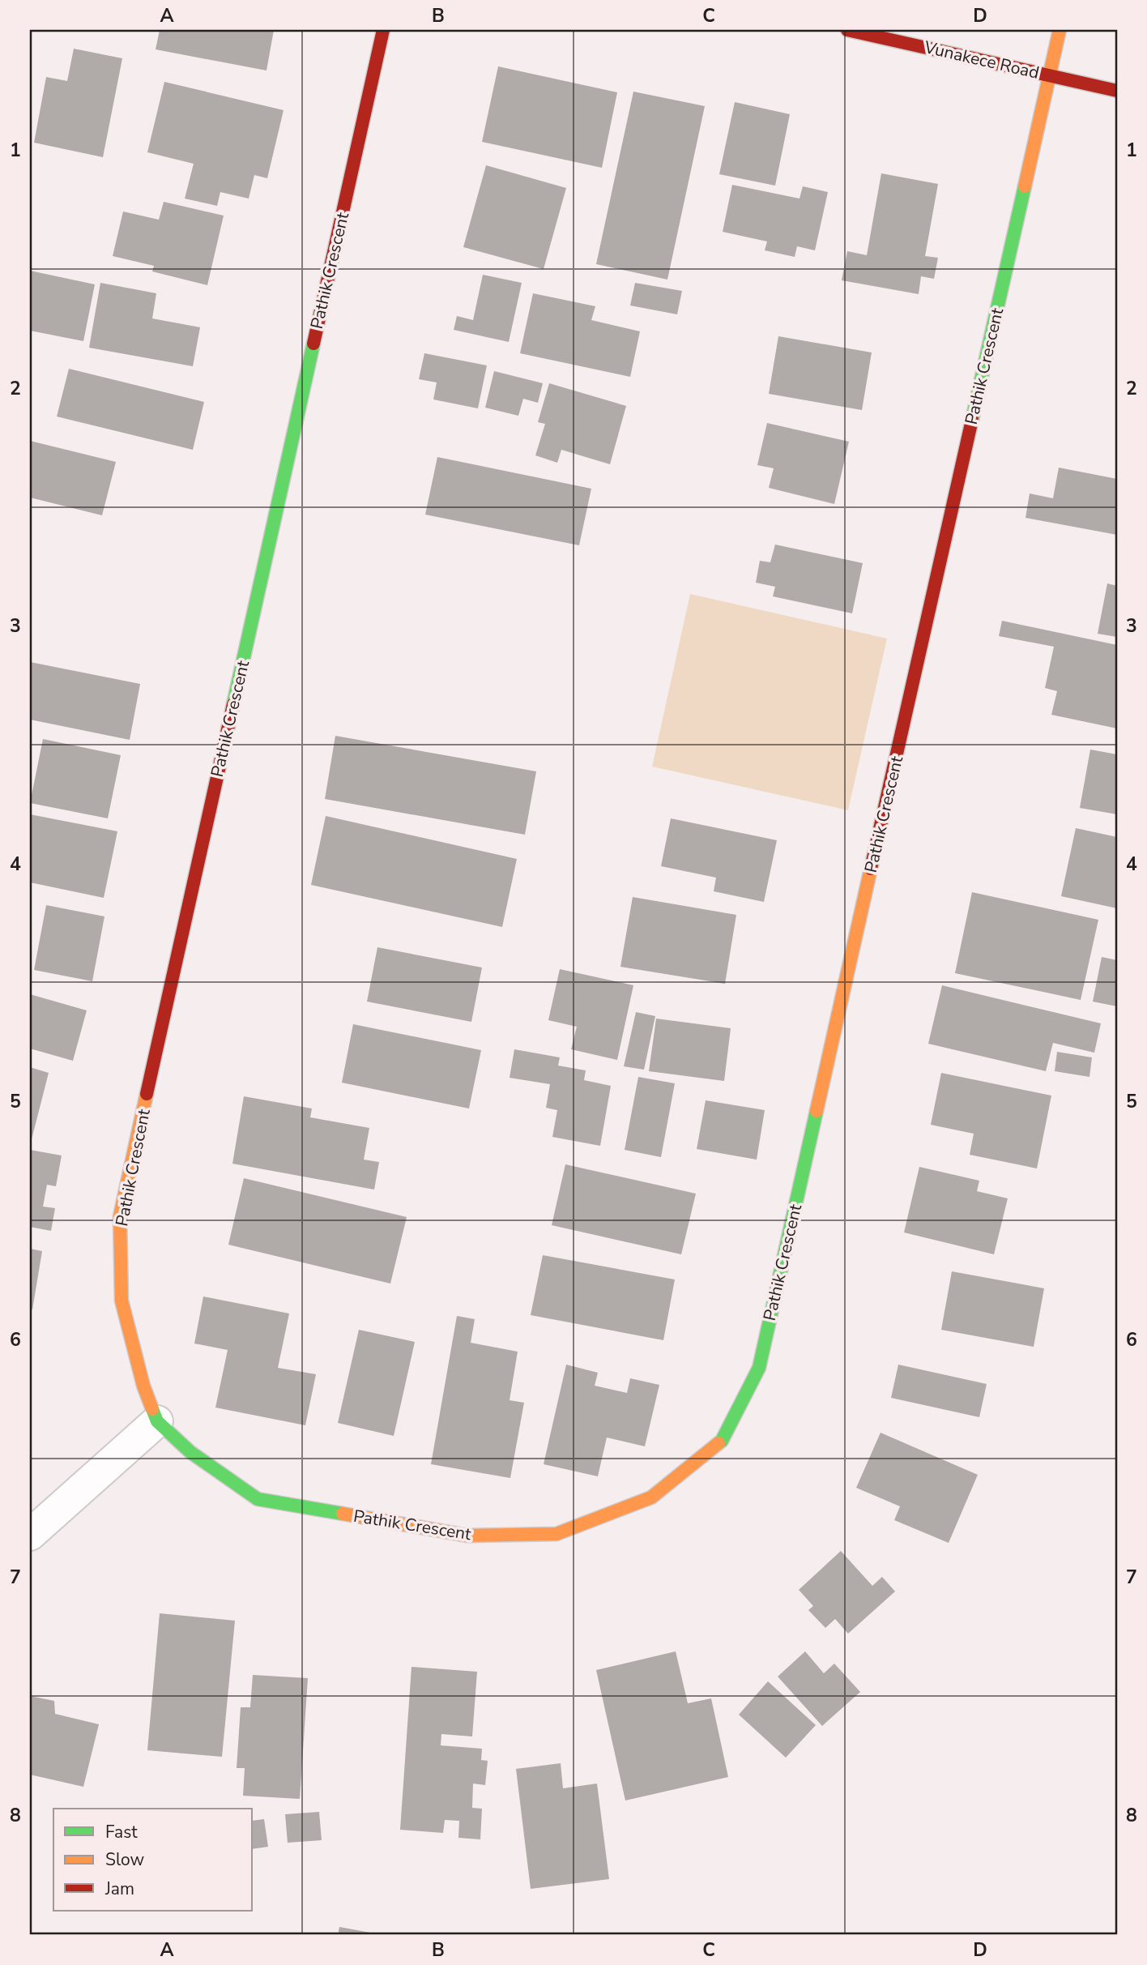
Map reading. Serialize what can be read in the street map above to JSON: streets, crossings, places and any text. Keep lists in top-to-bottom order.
{
  "streets": {
    "street": ["Vunakece Road", "Pathik Crescent"]
  },
  "crossings": [
    ["Vunakece Road", "Pathik Crescent"]
  ],
  "legend": ["Fast", "Slow", "Jam"],
  "grid": {
    "columns": [
      "A",
      "B",
      "C",
      "D"
    ],
    "rows": [
      "1",
      "2",
      "3",
      "4",
      "5",
      "6",
      "7",
      "8"
    ]
  }
}
